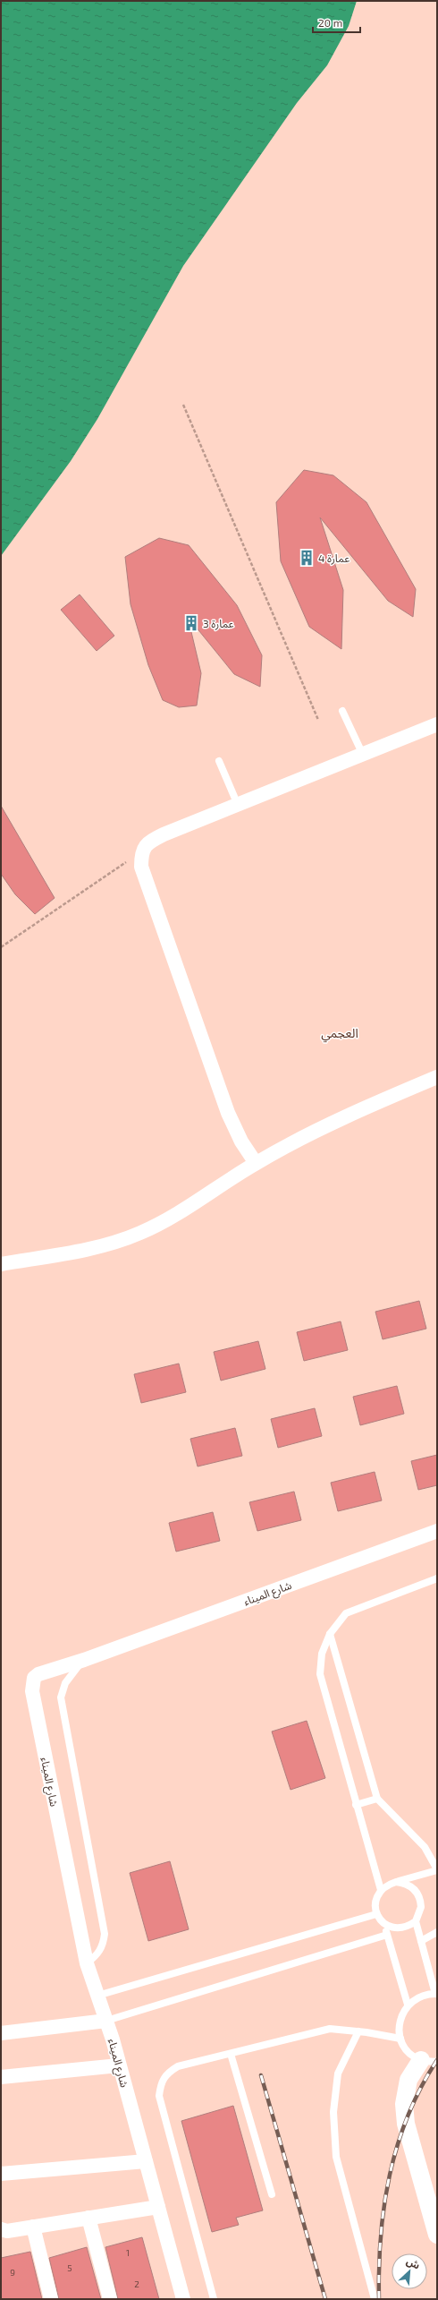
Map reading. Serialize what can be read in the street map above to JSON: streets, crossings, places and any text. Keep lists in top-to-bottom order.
{
  "streets": {
    "street": ["شارع الميناء"]
  },
  "districts": ["العجمي"],
  "places": {
    "building": ["عمارة 4", "عمارة 3"]
  },
  "house_numbers": [
    "1",
    "5",
    "9",
    "2"
  ],
  "scale_bar": "20 m",
  "north": "top right"
}
